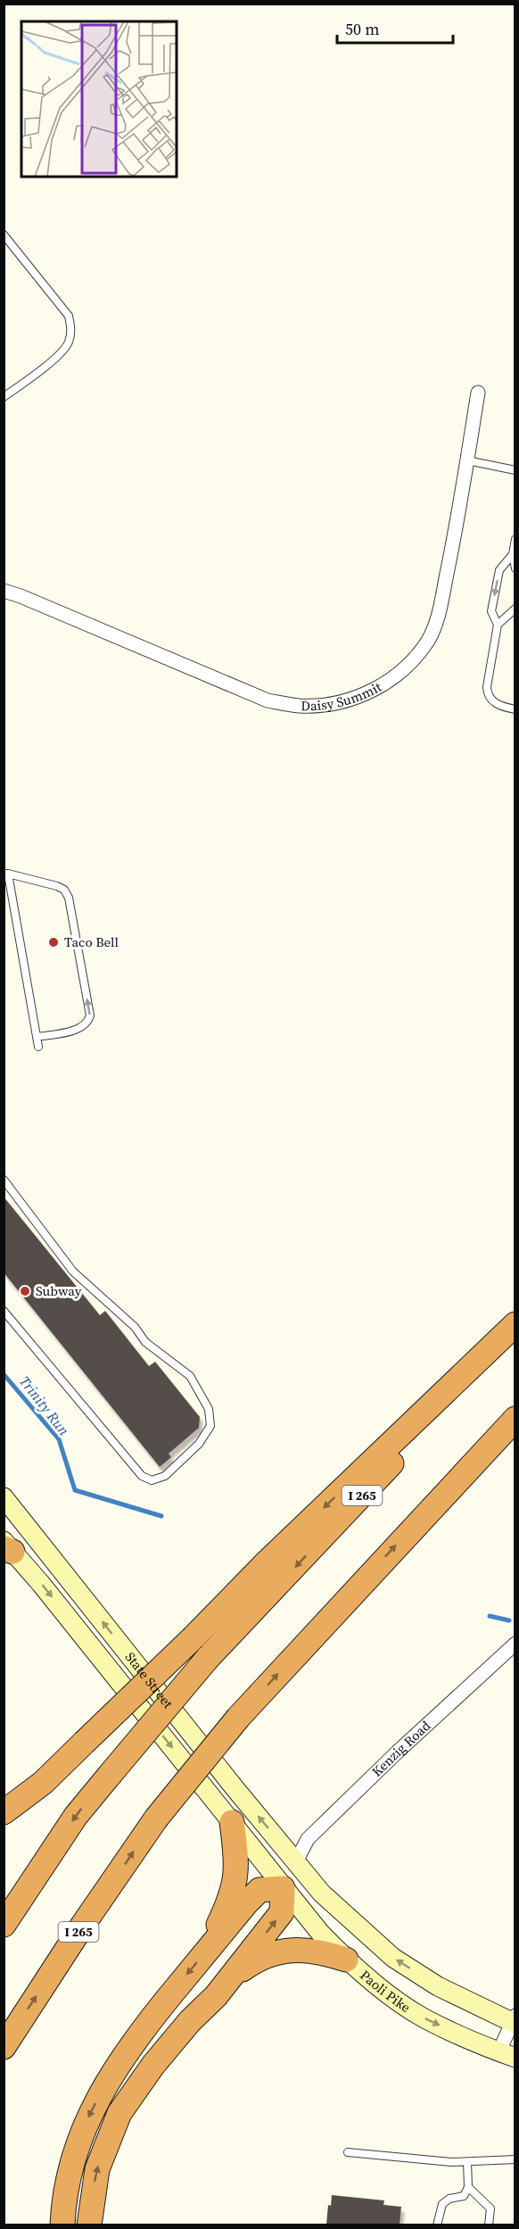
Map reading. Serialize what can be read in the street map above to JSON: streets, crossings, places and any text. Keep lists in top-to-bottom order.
{
  "streets": {
    "highway": ["I 265"],
    "main road": ["State Street", "Paoli Pike"],
    "street": ["Daisy Summit", "Kenzig Road"]
  },
  "crossings": [
    ["State Street", "Kenzig Road"],
    ["State Street", "Paoli Pike"]
  ],
  "water": ["Trinity Run"],
  "places": ["Taco Bell", "Subway"],
  "scale_bar": "50 m"
}
